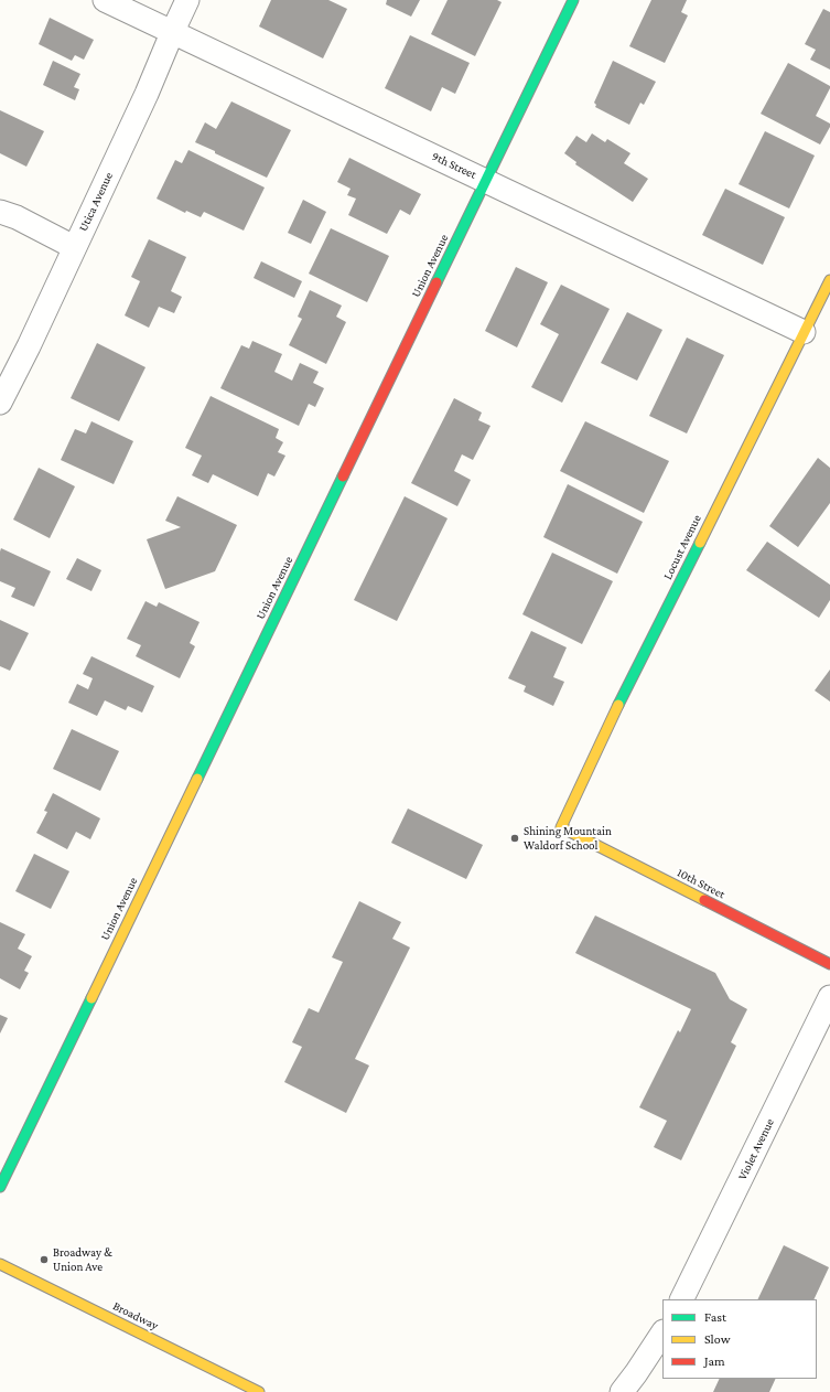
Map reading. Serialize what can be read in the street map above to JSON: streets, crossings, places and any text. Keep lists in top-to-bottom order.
{
  "streets": {
    "street": [
      "9th Street",
      "Utica Avenue",
      "Union Avenue",
      "Locust Avenue",
      "10th Street",
      "Violet Avenue",
      "Broadway"
    ]
  },
  "crossings": [
    ["9th Street", "Utica Avenue"],
    ["9th Street", "Union Avenue"],
    ["9th Street", "Locust Avenue"],
    ["Locust Avenue", "10th Street"]
  ],
  "places": ["Shining Mountain Waldorf School", "Broadway & Union Ave"],
  "legend": ["Fast", "Slow", "Jam"]
}
